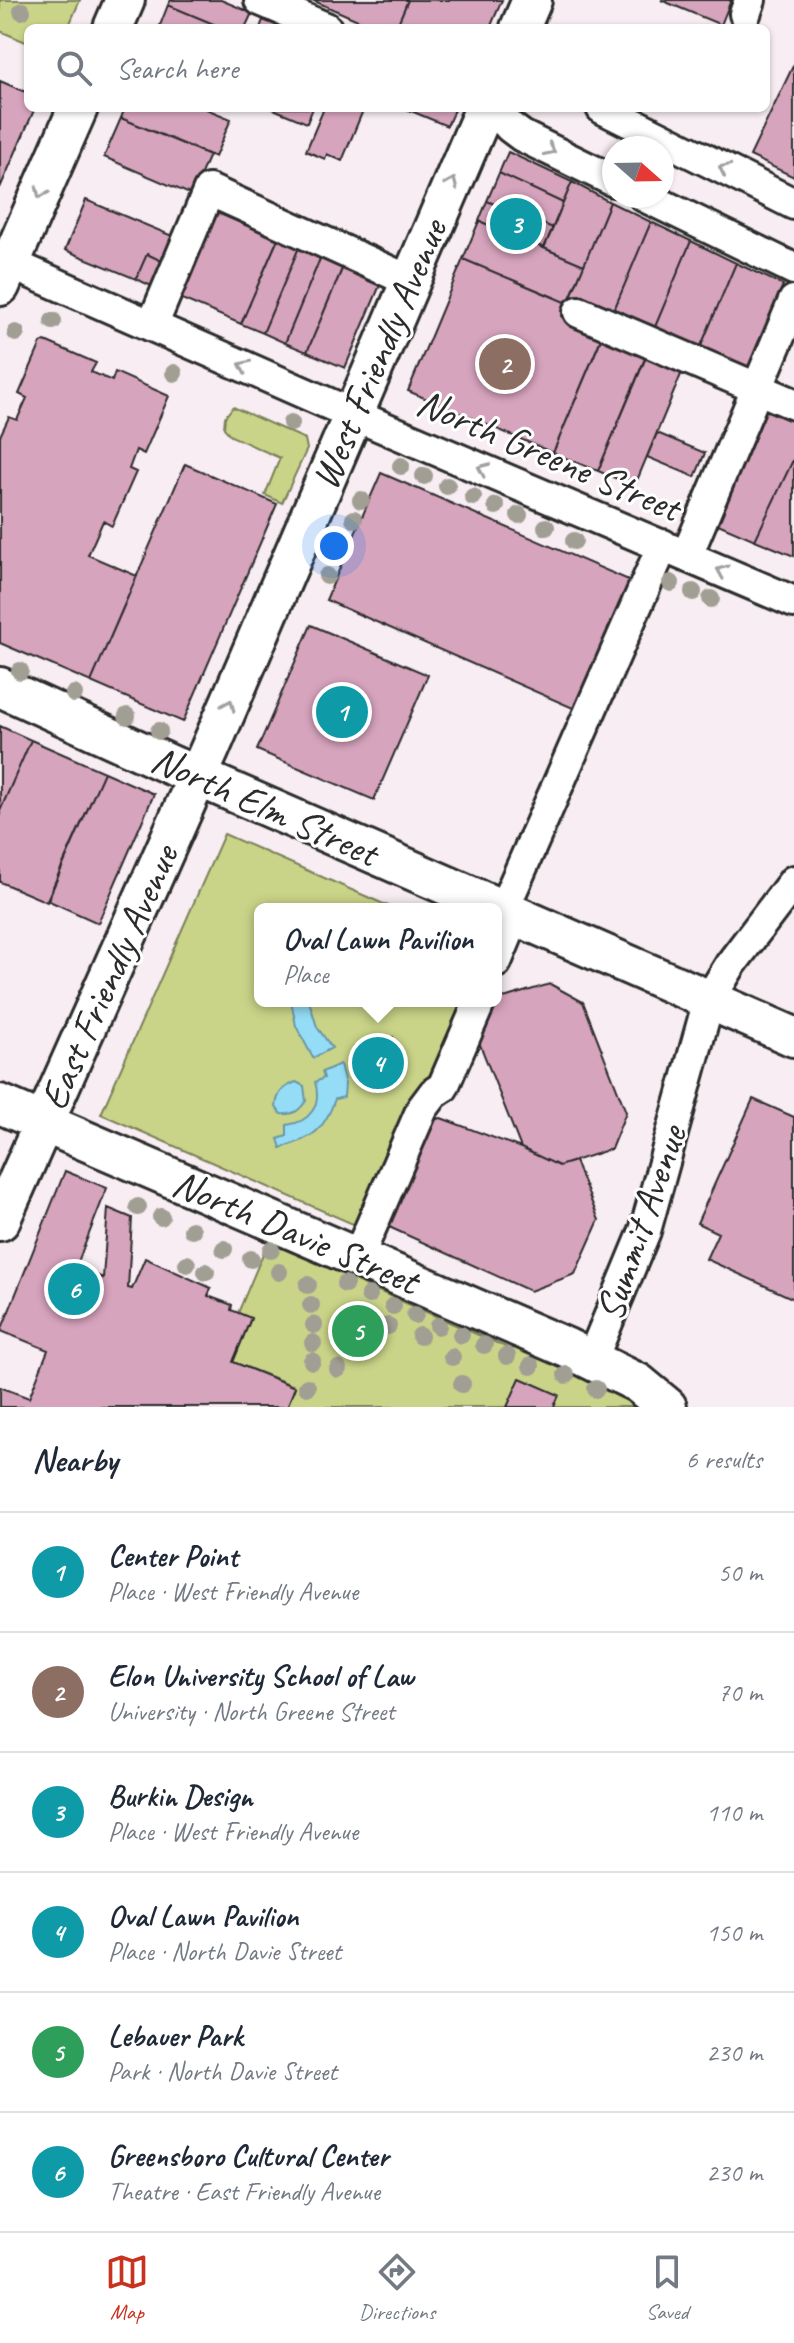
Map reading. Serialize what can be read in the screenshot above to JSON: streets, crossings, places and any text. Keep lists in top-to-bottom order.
{
  "streets": {
    "main road": [
      "West Friendly Avenue",
      "North Elm Street",
      "East Friendly Avenue",
      "Summit Avenue",
      "North Davie Street"
    ],
    "street": ["North Greene Street"]
  },
  "crossings": [
    ["West Friendly Avenue", "North Greene Street"],
    ["West Friendly Avenue", "North Elm Street"],
    ["West Friendly Avenue", "East Friendly Avenue"],
    ["North Elm Street", "East Friendly Avenue"],
    ["North Elm Street", "Summit Avenue"],
    ["East Friendly Avenue", "North Davie Street"],
    ["Summit Avenue", "North Davie Street"]
  ],
  "one_way": ["West Friendly Avenue"],
  "north": "right",
  "page": {
    "search": "Search here",
    "pins": [
      "3",
      "2",
      "1",
      "4",
      "6",
      "5"
    ],
    "popup": ["Oval Lawn Pavilion", "Place"],
    "heading": ["Nearby", "6 results"],
    "list": [
      {
        "mark": "1",
        "name": "Center Point",
        "note": "Place · West Friendly Avenue",
        "value": "50 m"
      },
      {
        "mark": "2",
        "name": "Elon University School of Law",
        "note": "University · North Greene Street",
        "value": "70 m"
      },
      {
        "mark": "3",
        "name": "Burkin Design",
        "note": "Place · West Friendly Avenue",
        "value": "110 m"
      },
      {
        "mark": "4",
        "name": "Oval Lawn Pavilion",
        "note": "Place · North Davie Street",
        "value": "150 m"
      },
      {
        "mark": "5",
        "name": "Lebauer Park",
        "note": "Park · North Davie Street",
        "value": "230 m"
      },
      {
        "mark": "6",
        "name": "Greensboro Cultural Center",
        "note": "Theatre · East Friendly Avenue",
        "value": "230 m"
      }
    ],
    "nav": ["Map", "Directions", "Saved"]
  }
}
